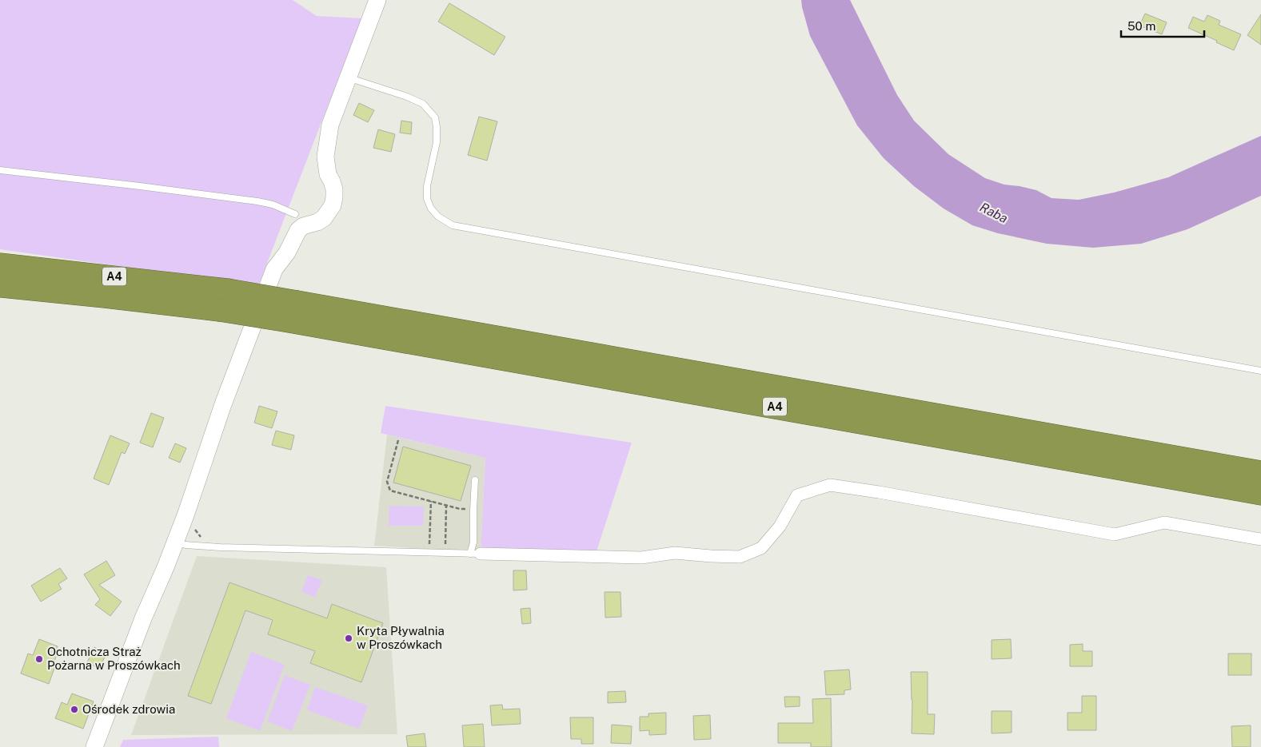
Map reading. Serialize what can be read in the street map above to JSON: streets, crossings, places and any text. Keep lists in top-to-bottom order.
{
  "streets": {
    "highway": ["A4"]
  },
  "water": ["Raba"],
  "places": ["Kryta Pływalnia w Proszówkach", "Ochotnicza Straż Pożarna w Proszówkach", "Ośrodek zdrowia"],
  "scale_bar": "50 m"
}
